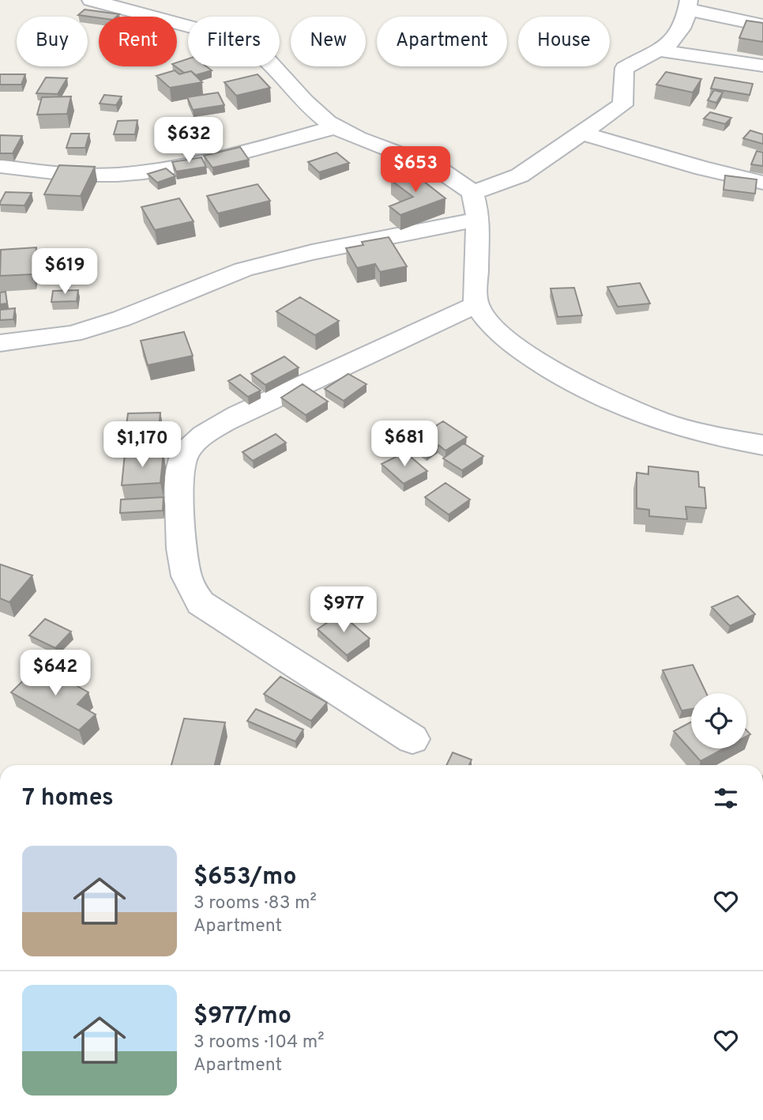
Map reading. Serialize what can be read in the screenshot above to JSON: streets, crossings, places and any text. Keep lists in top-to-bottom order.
{
  "page": {
    "chip": [
      "Buy",
      "Rent",
      "Filters",
      "New",
      "Apartment",
      "House"
    ],
    "price": [
      "$632",
      "$653",
      "$619",
      "$681",
      "$1,170",
      "$977",
      "$642"
    ],
    "heading": "7 homes",
    "list": [
      {
        "name": "$653/mo",
        "note": "3 rooms · 83 m² · Apartment"
      },
      {
        "name": "$977/mo",
        "note": "3 rooms · 104 m² · Apartment"
      }
    ]
  }
}
